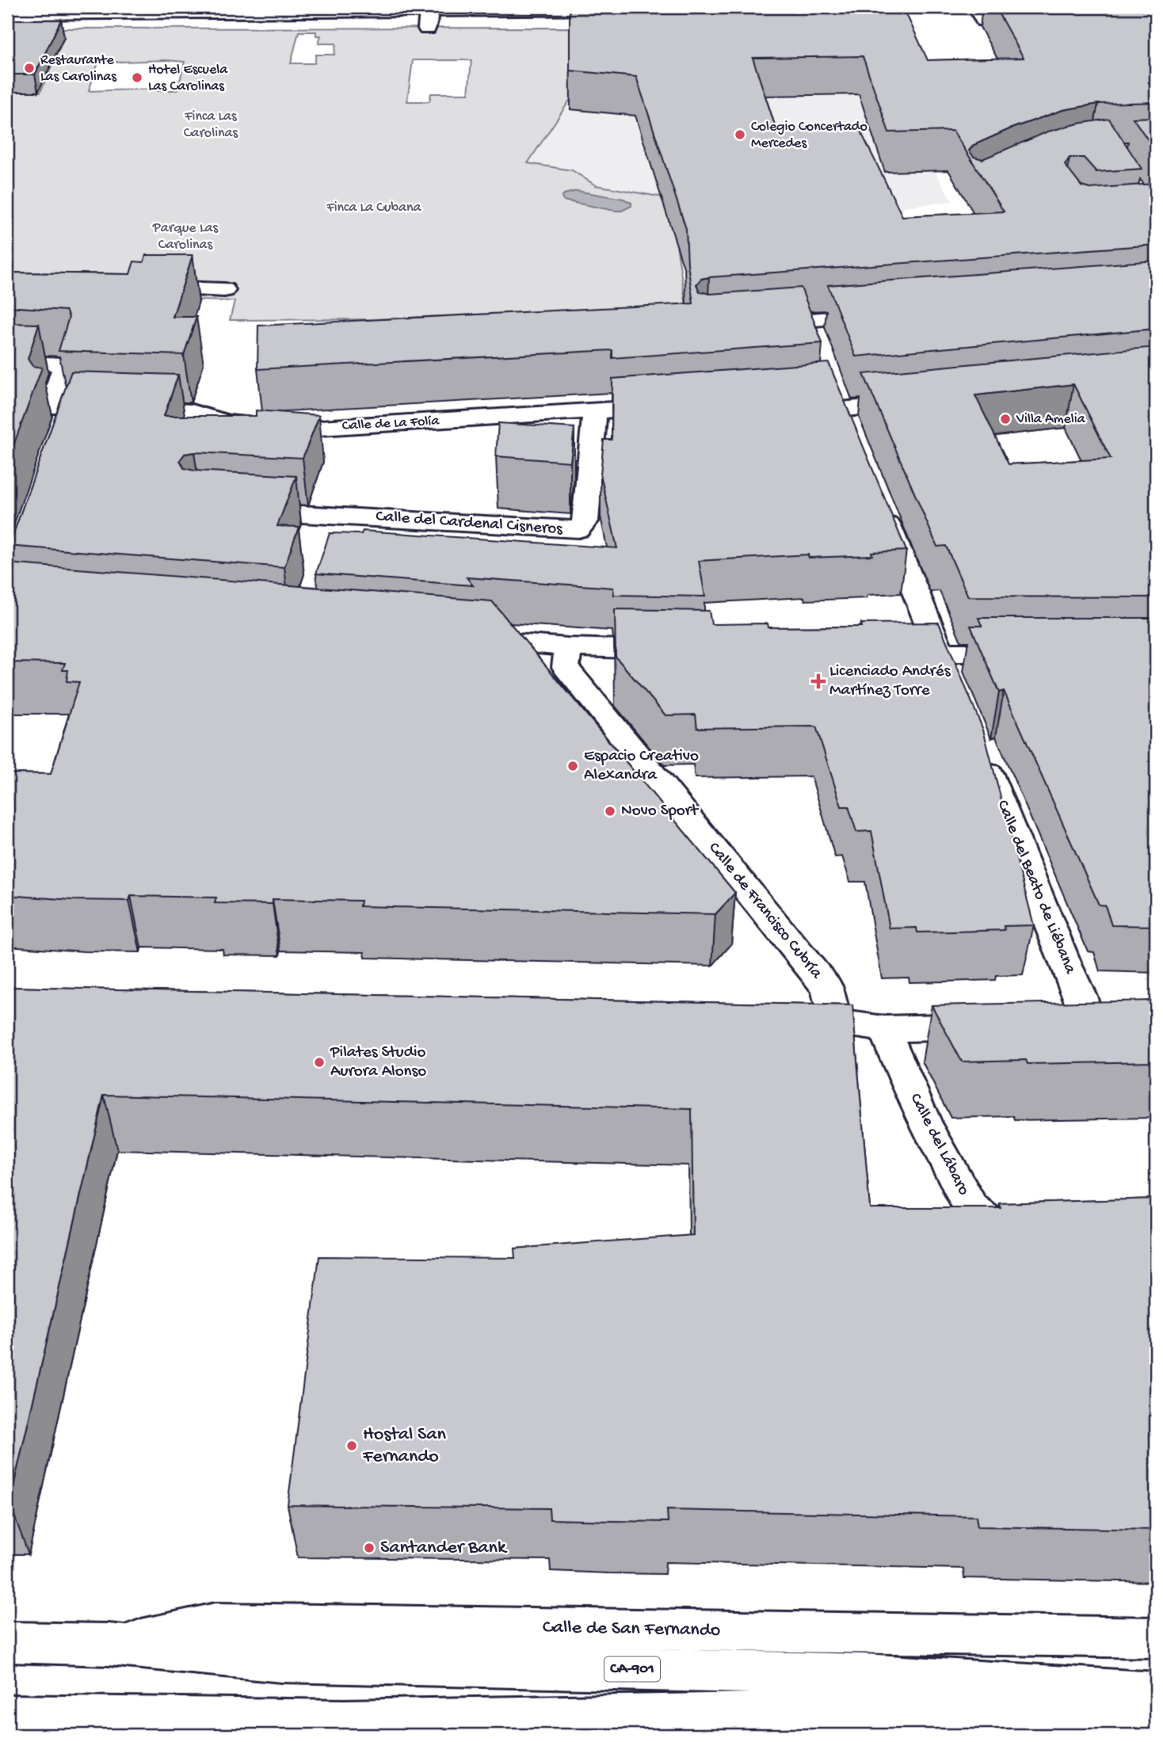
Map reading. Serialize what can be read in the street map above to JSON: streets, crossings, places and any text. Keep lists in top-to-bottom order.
{
  "streets": {
    "street": [
      "Calle de La Folía",
      "Calle del Cardenal Cisneros",
      "Calle del Beato de Liébana",
      "Calle de Francisco Cubría",
      "Calle del Lábaro",
      "Calle de San Fernando",
      "CA-901"
    ]
  },
  "crossings": [
    ["Calle de La Folía", "Calle del Cardenal Cisneros"]
  ],
  "parks": ["Finca Las Carolinas", "Finca La Cubana", "Parque Las Carolinas"],
  "places": {
    "other": [
      "Restaurante Las Carolinas",
      "Hotel Escuela Las Carolinas",
      "Colegio Concertado Mercedes",
      "Villa Amelia",
      "Espacio Creativo Alexandra",
      "Novo Sport",
      "Pilates Studio Aurora Alonso",
      "Hostal San Fernando",
      "Santander Bank"
    ],
    "health": ["Licenciado Andrés Martínez Torre"]
  }
}
